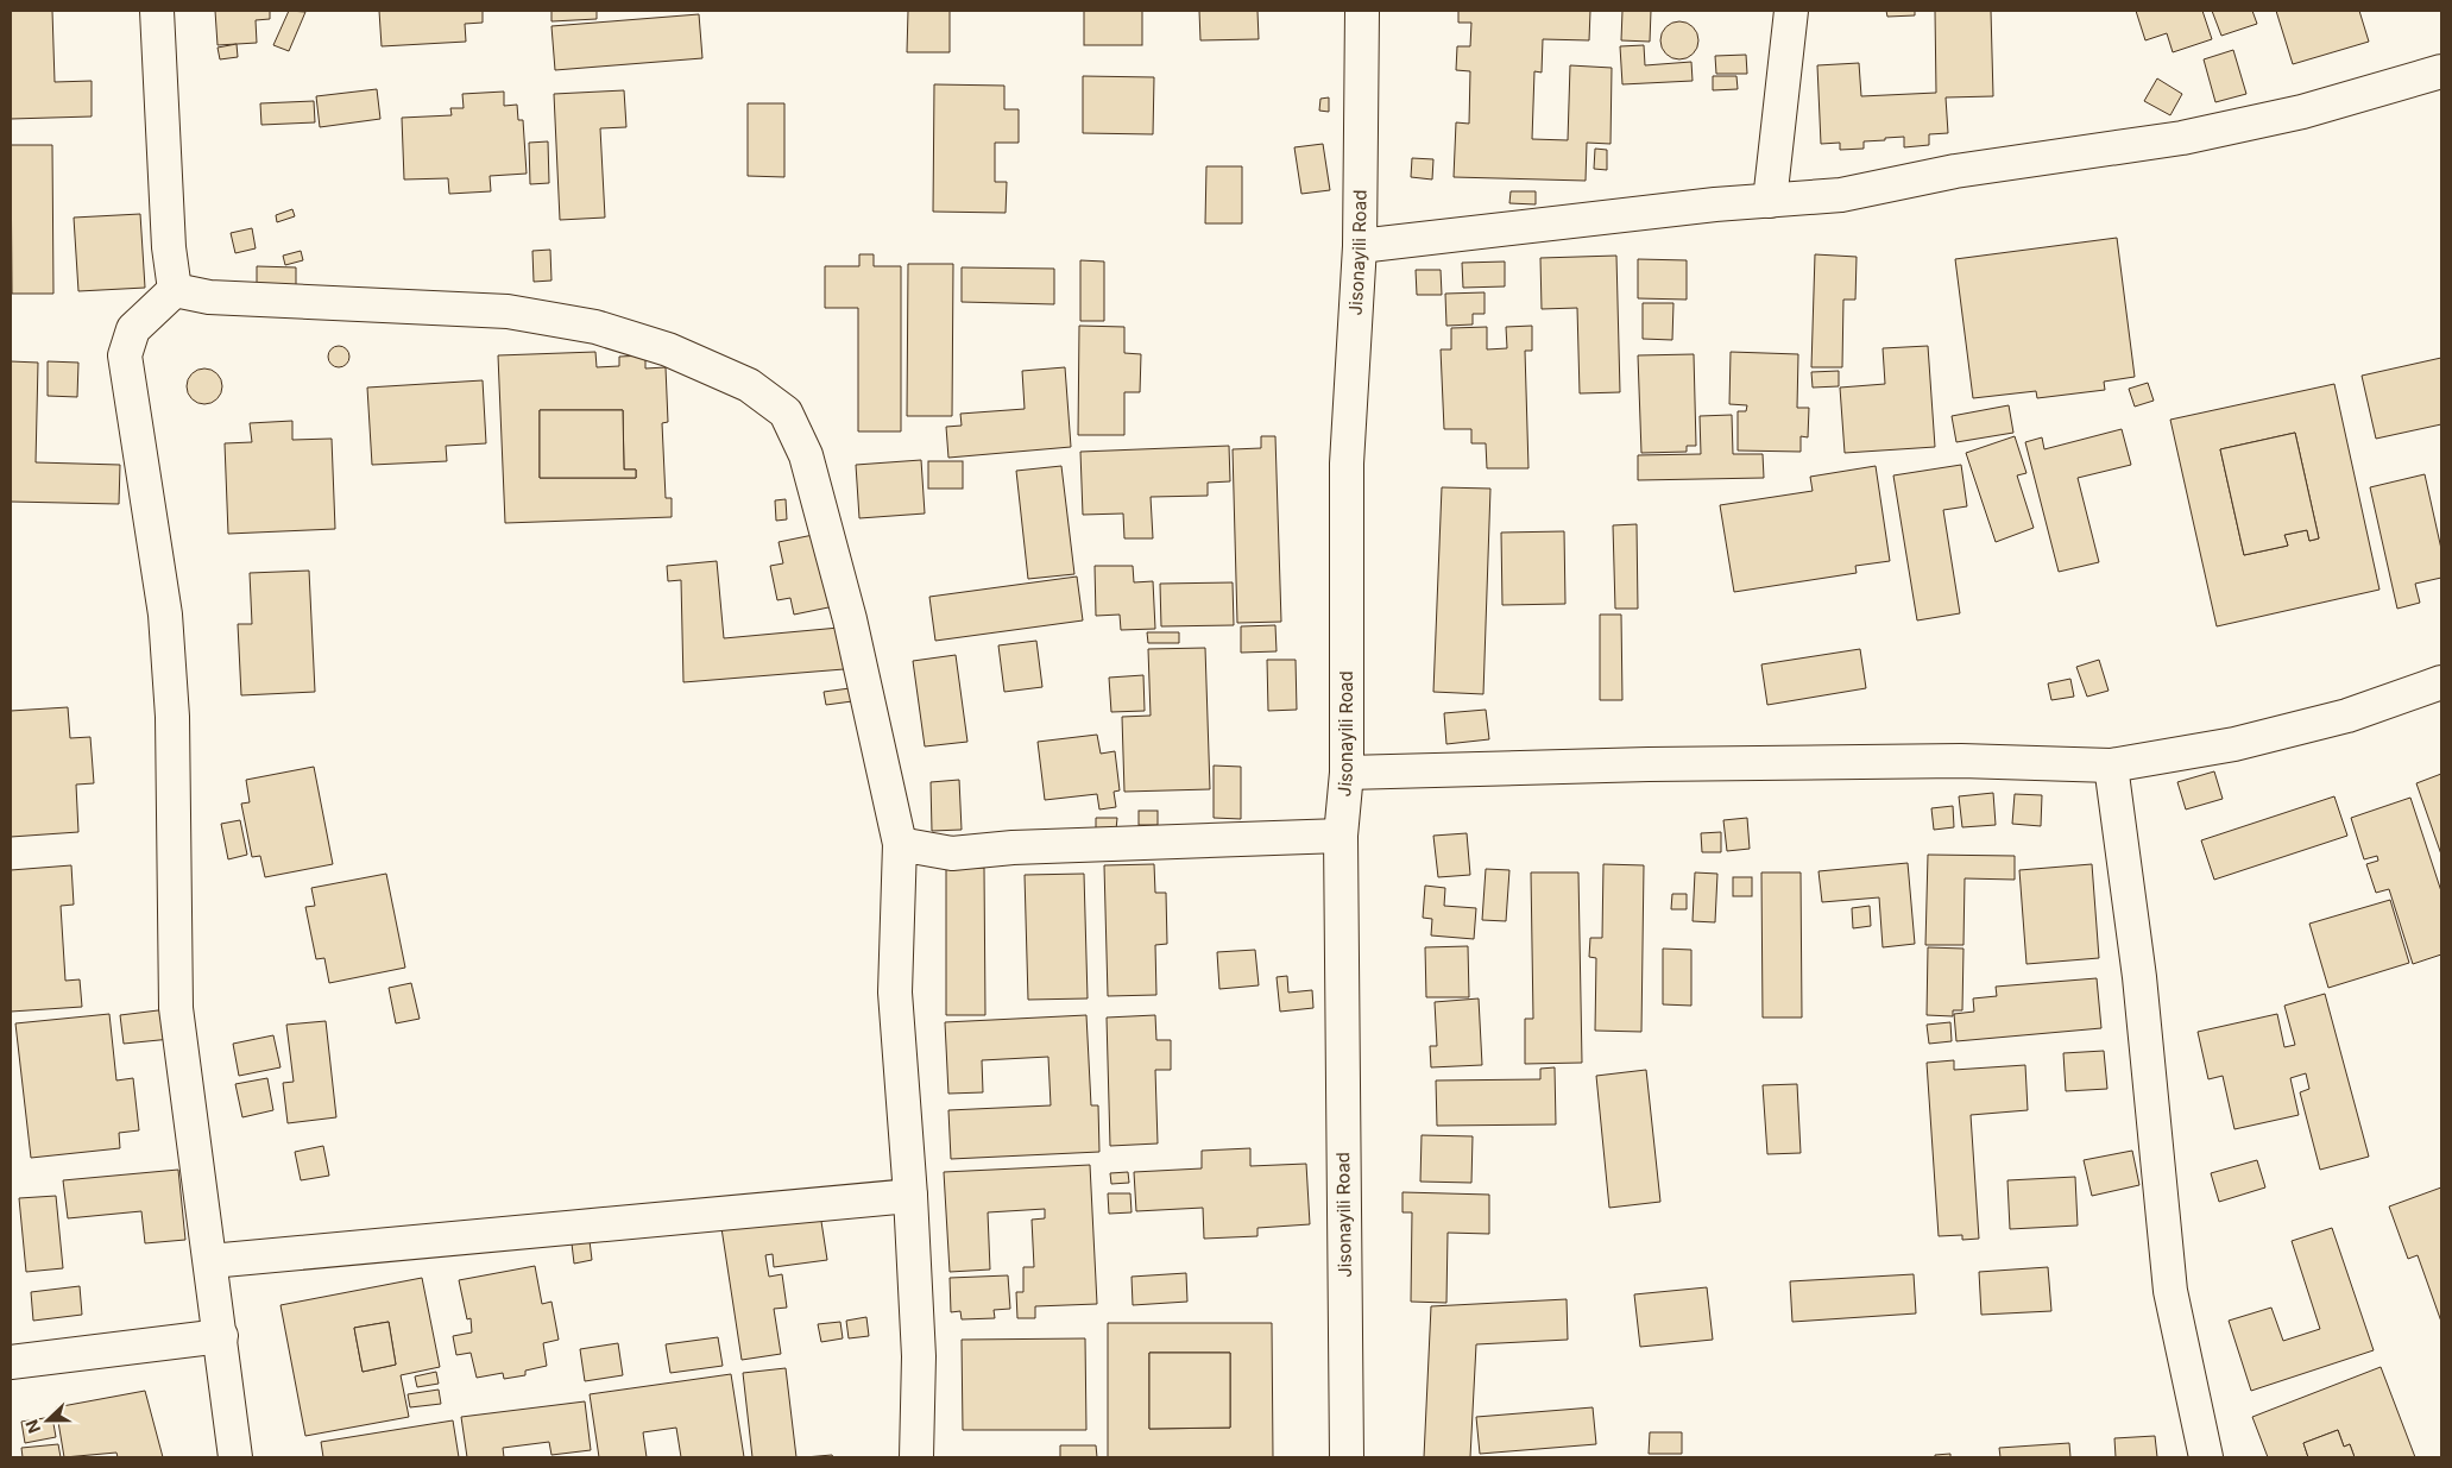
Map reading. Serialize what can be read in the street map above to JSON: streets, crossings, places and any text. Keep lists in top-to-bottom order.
{
  "streets": {
    "street": ["Jisonayili Road"]
  },
  "north": "left"
}
